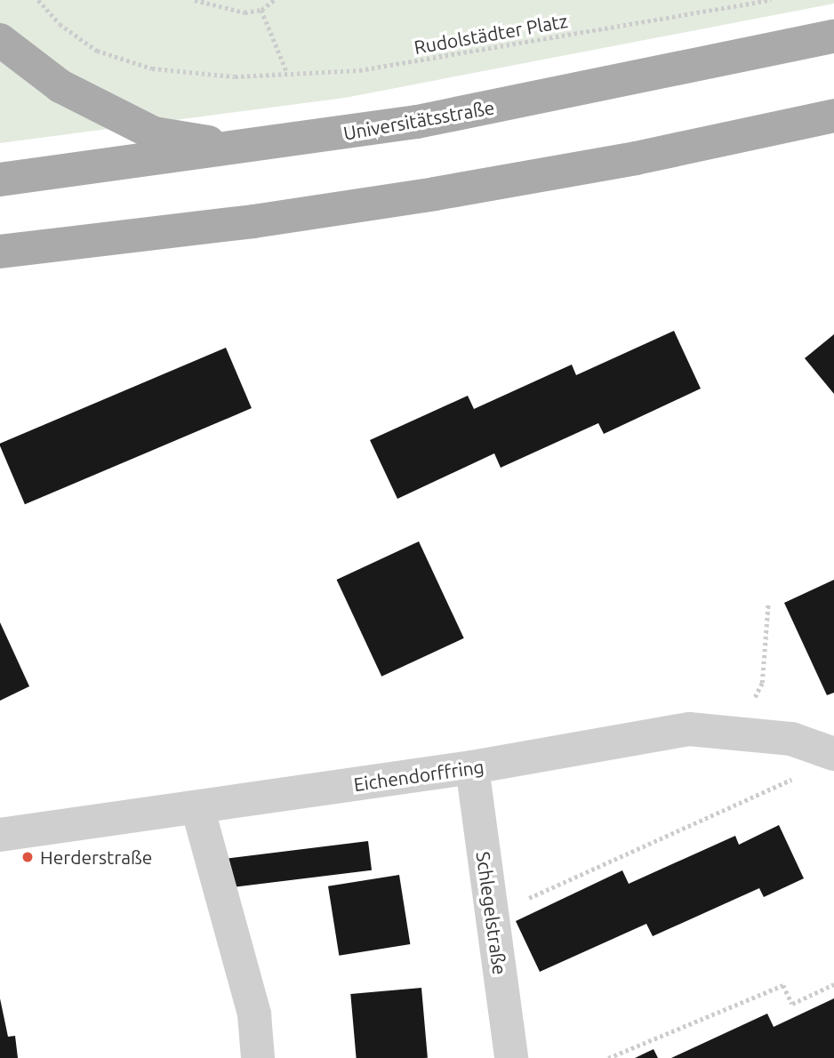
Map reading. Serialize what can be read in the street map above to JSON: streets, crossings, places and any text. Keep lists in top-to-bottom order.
{
  "streets": {
    "main road": ["Universitätsstraße"],
    "street": ["Eichendorffring", "Schlegelstraße"],
    "path": ["Rudolstädter Platz"]
  },
  "crossings": [
    ["Eichendorffring", "Schlegelstraße"]
  ],
  "places": ["Herderstraße"]
}
